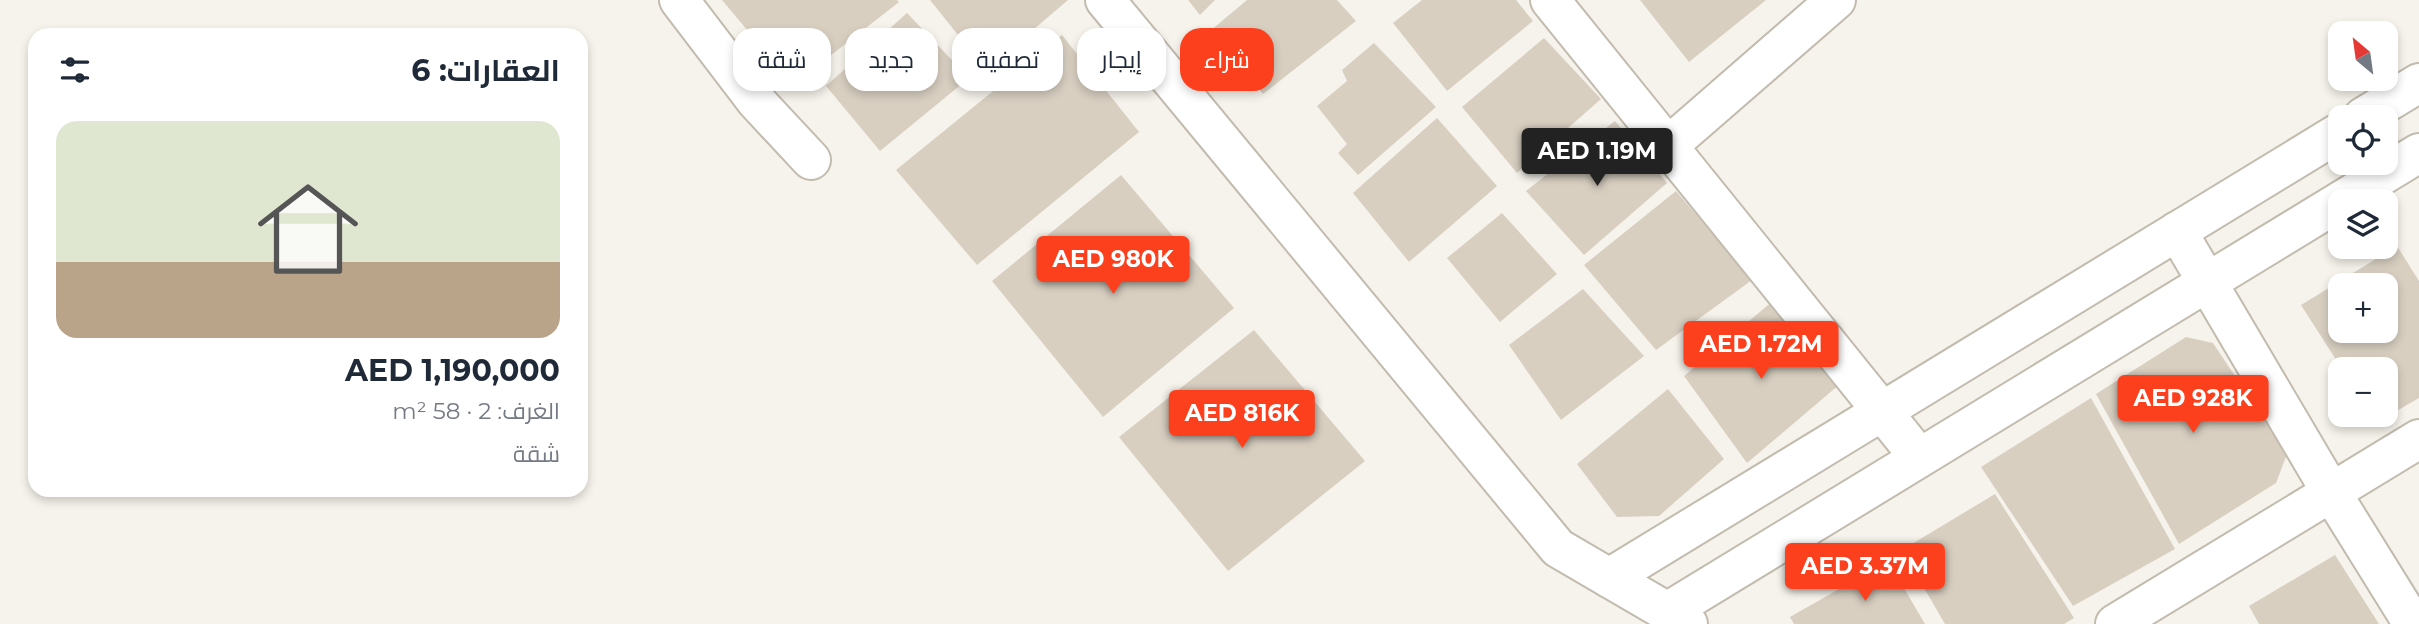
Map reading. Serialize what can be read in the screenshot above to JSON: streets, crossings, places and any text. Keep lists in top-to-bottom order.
{
  "north": "top left",
  "page": {
    "map_buttons": ["+", "−"],
    "chip": [
      "شراء",
      "إيجار",
      "تصفية",
      "جديد",
      "شقة"
    ],
    "heading": "العقارات: 6",
    "list": [
      {
        "name": "AED 1,190,000",
        "note": "الغرف: 2 · 58 m² · شقة"
      }
    ],
    "price": [
      "AED 1.19M",
      "AED 980K",
      "AED 1.72M",
      "AED 928K",
      "AED 816K",
      "AED 3.37M"
    ]
  }
}
